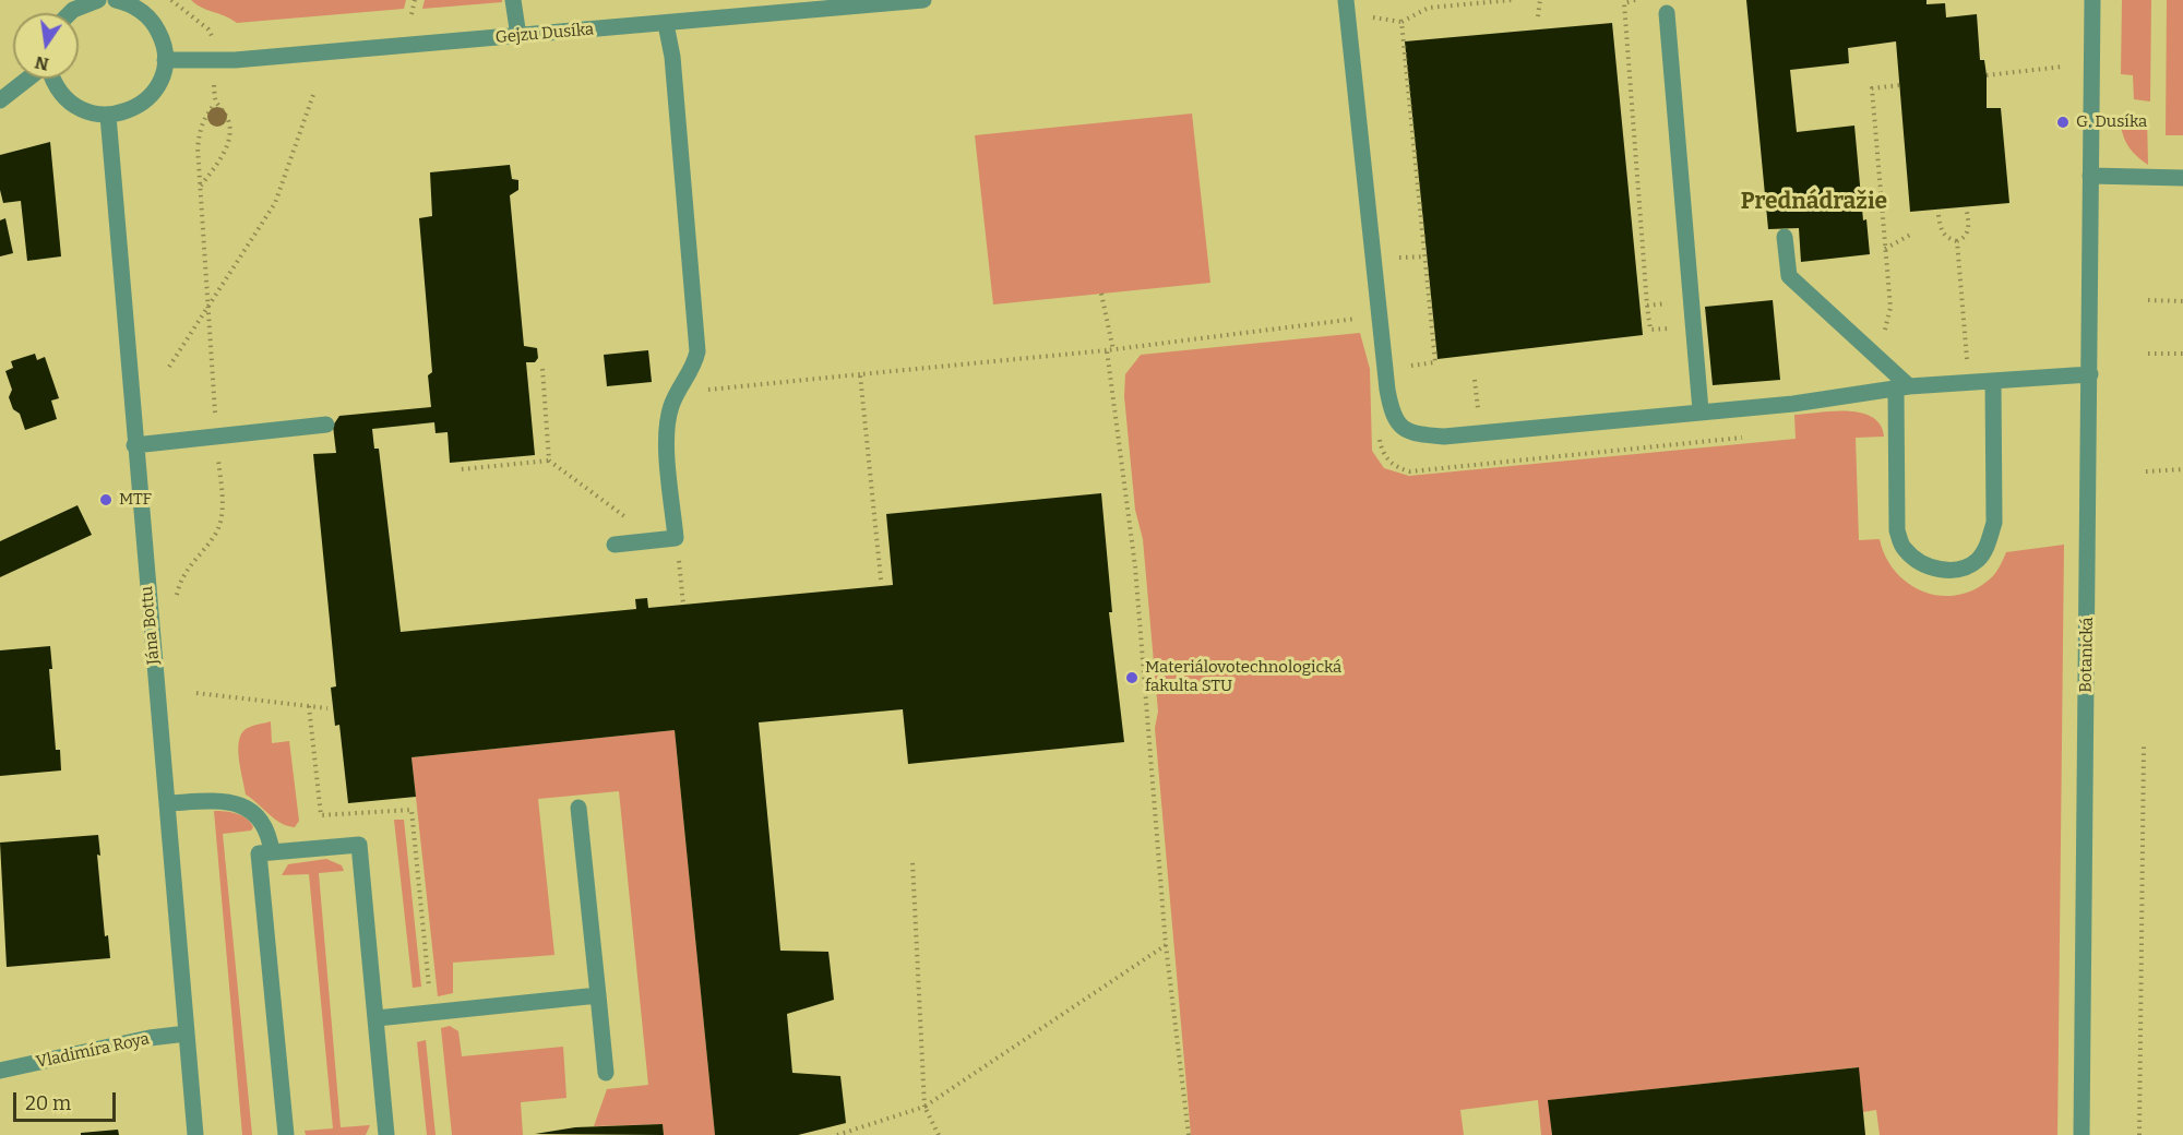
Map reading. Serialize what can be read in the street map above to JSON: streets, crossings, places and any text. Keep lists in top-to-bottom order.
{
  "streets": {
    "street": [
      "Gejzu Dusíka",
      "Jána Bottu",
      "Botanická",
      "Vladimíra Roya"
    ]
  },
  "crossings": [
    ["Jána Bottu", "Vladimíra Roya"]
  ],
  "districts": ["Prednádražie"],
  "places": ["G. Dusíka", "MTF", "Materiálovotechnologická fakulta STU"],
  "scale_bar": "20 m",
  "north": "bottom"
}
